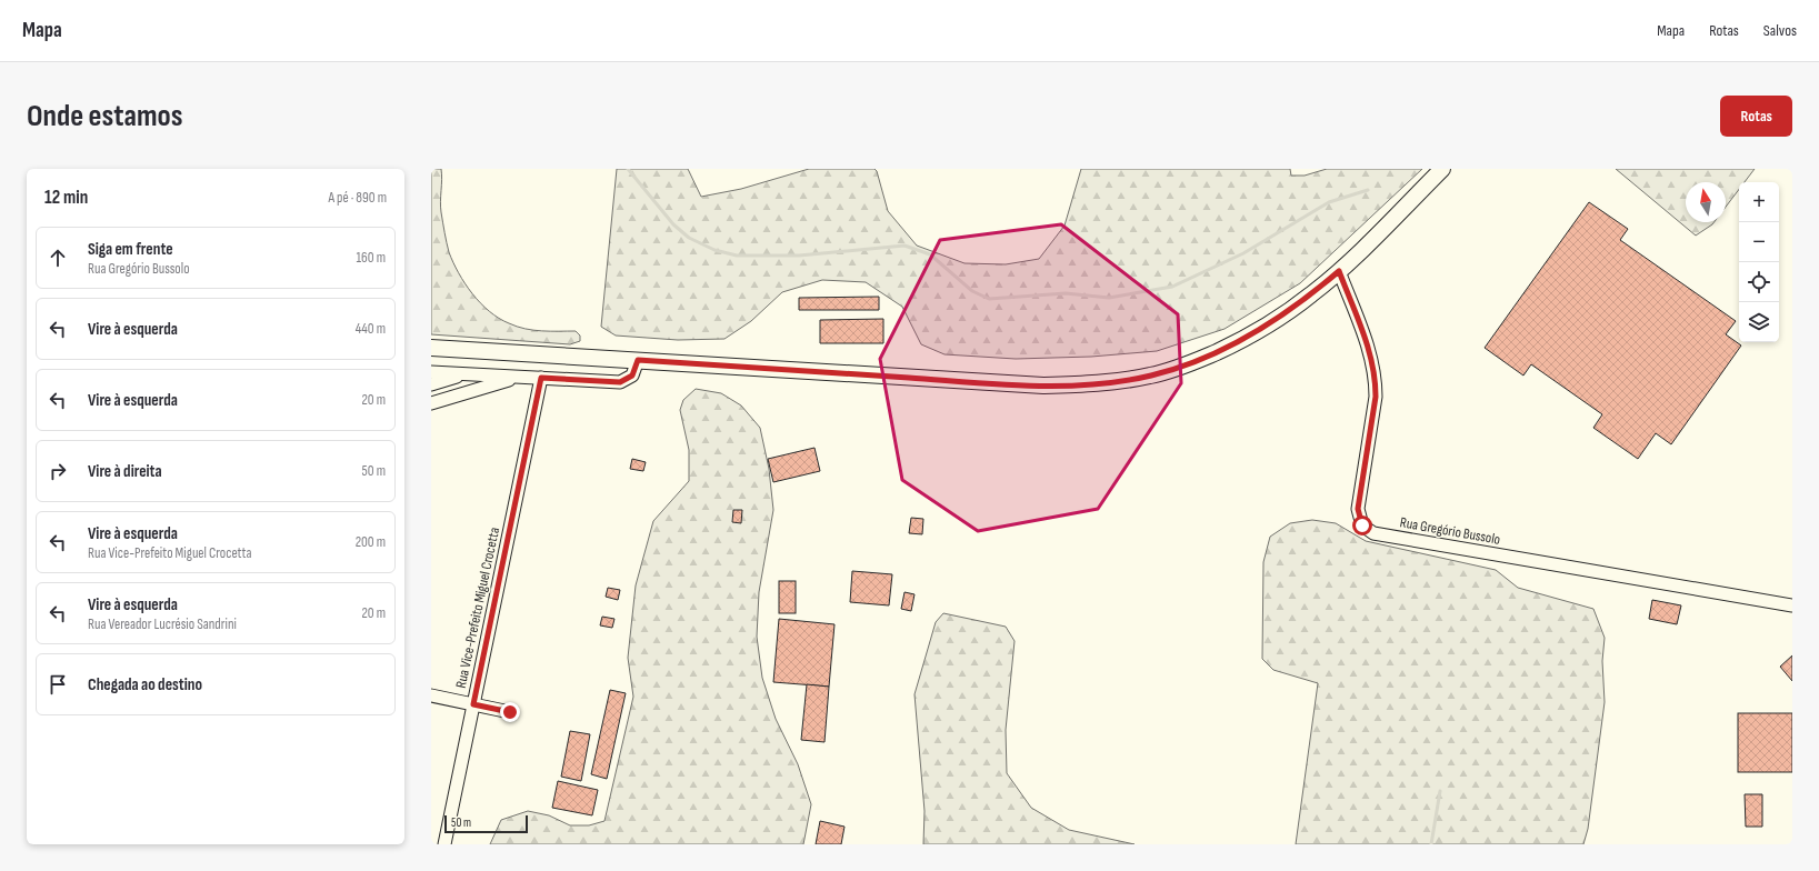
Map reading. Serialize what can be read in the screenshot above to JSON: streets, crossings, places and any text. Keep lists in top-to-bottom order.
{
  "streets": {
    "street": ["Rua Gregório Bussolo", "Rua Vice-Prefeito Miguel Crocetta"]
  },
  "scale_bar": "50 m",
  "north": "top",
  "page": {
    "header": "Mapa",
    "nav": ["Mapa", "Rotas", "Salvos"],
    "buttons": "Rotas",
    "title": "Onde estamos",
    "heading": ["12 min", "A pé · 890 m"],
    "map_buttons": ["+", "−"],
    "list": [
      ["Siga em frente", "Rua Gregório Bussolo", "160 m"],
      ["Vire à esquerda", "440 m"],
      ["Vire à esquerda", "20 m"],
      ["Vire à direita", "50 m"],
      ["Vire à esquerda", "Rua Vice-Prefeito Miguel Crocetta", "200 m"],
      ["Vire à esquerda", "Rua Vereador Lucrésio Sandrini", "20 m"],
      "Chegada ao destino"
    ],
    "scale": "50 m"
  }
}
